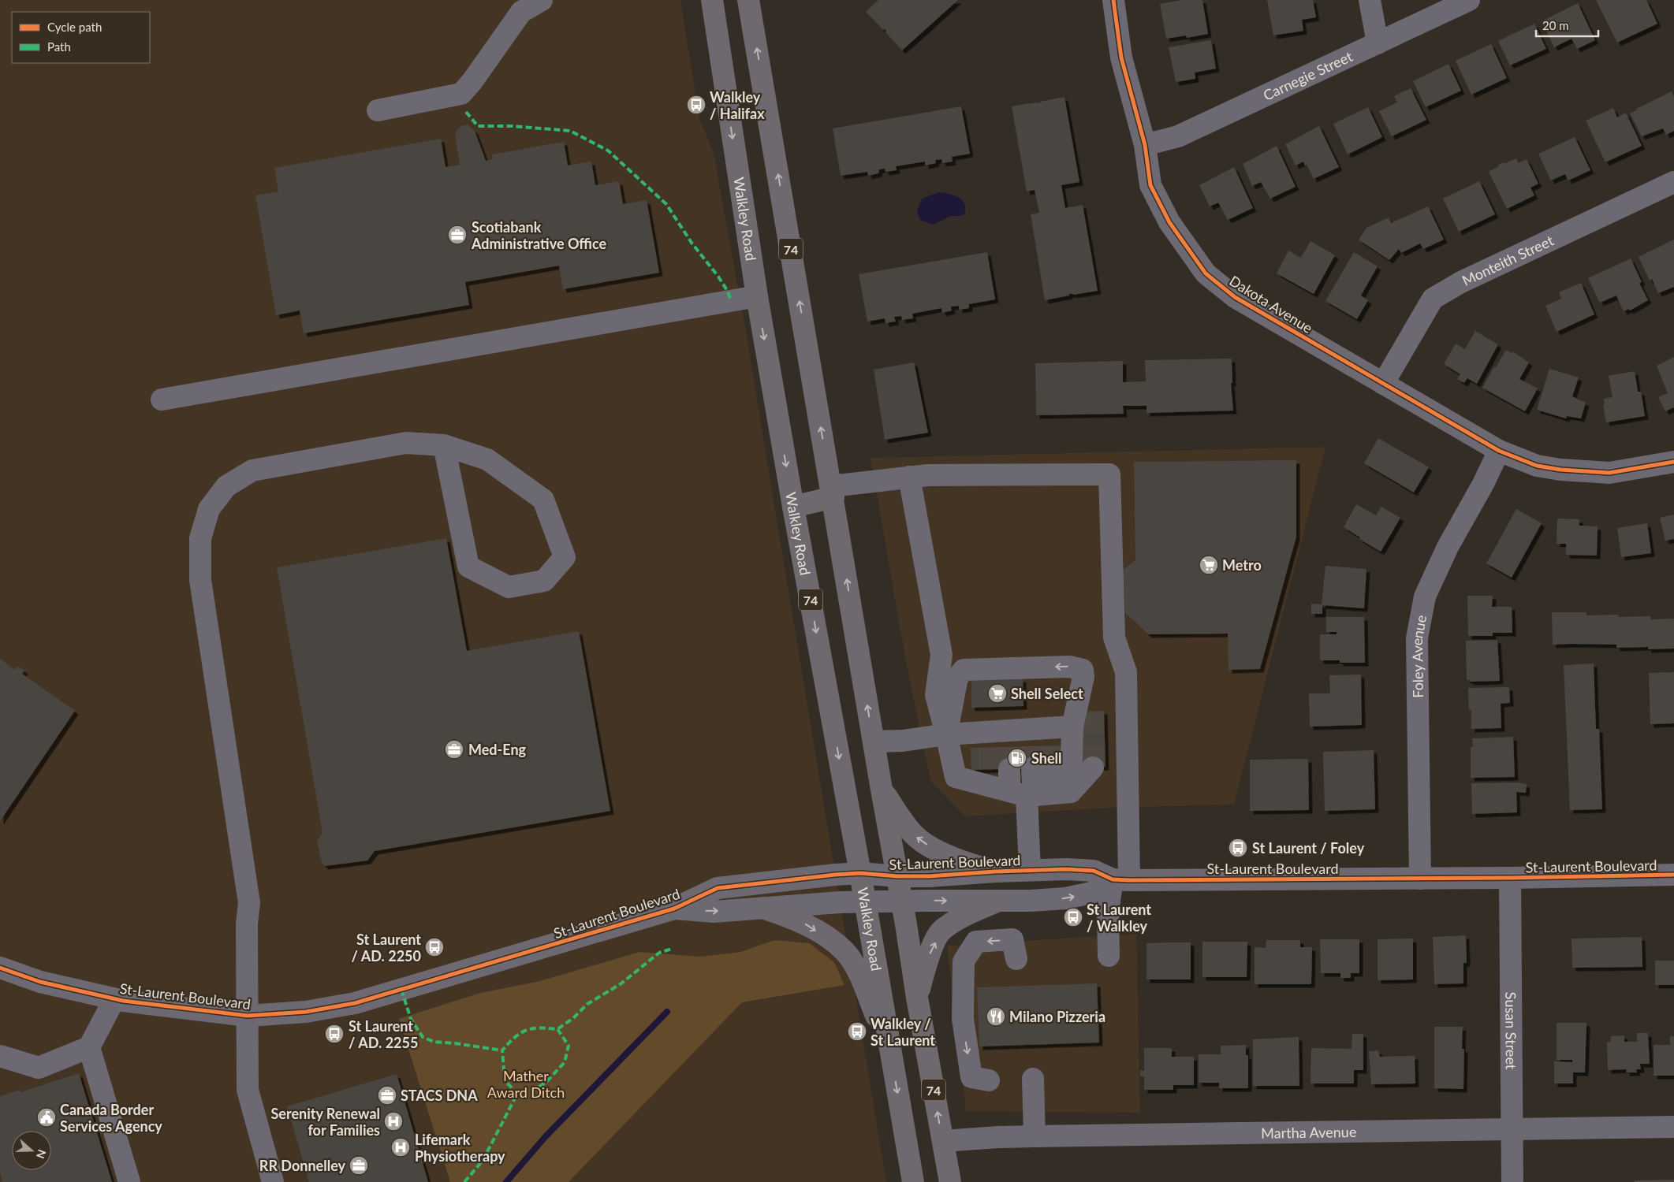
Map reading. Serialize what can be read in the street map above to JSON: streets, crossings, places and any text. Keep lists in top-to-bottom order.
{
  "streets": {
    "main road": ["Walkley Road", "74"],
    "street": [
      "Carnegie Street",
      "Monteith Street",
      "Dakota Avenue",
      "Foley Avenue",
      "St-Laurent Boulevard",
      "Susan Street",
      "Martha Avenue"
    ]
  },
  "crossings": [
    ["Carnegie Street", "Dakota Avenue"],
    ["Walkley Road", "St-Laurent Boulevard"],
    ["74", "St-Laurent Boulevard"],
    ["74", "Martha Avenue"],
    ["Monteith Street", "Dakota Avenue"],
    ["Dakota Avenue", "Foley Avenue"],
    ["Foley Avenue", "St-Laurent Boulevard"],
    ["St-Laurent Boulevard", "Susan Street"],
    ["Susan Street", "Martha Avenue"]
  ],
  "parks": ["Mather Award Ditch"],
  "places": {
    "bus stop": [
      "Walkley / Halifax",
      "St Laurent / Foley",
      "St Laurent / Walkley",
      "St Laurent / AD. 2250",
      "Walkley / St Laurent",
      "St Laurent / AD. 2255"
    ],
    "office": [
      "Scotiabank Administrative Office",
      "Med-Eng",
      "STACS DNA",
      "RR Donnelley"
    ],
    "supermarket": ["Metro", "Shell Select"],
    "fuel station": ["Shell"],
    "restaurant": ["Milano Pizzeria"],
    "public building": ["Canada Border Services Agency"],
    "hospital": ["Serenity Renewal for Families", "Lifemark Physiotherapy"]
  },
  "legend": ["Cycle path", "Path"],
  "scale_bar": "20 m",
  "north": "right"
}
